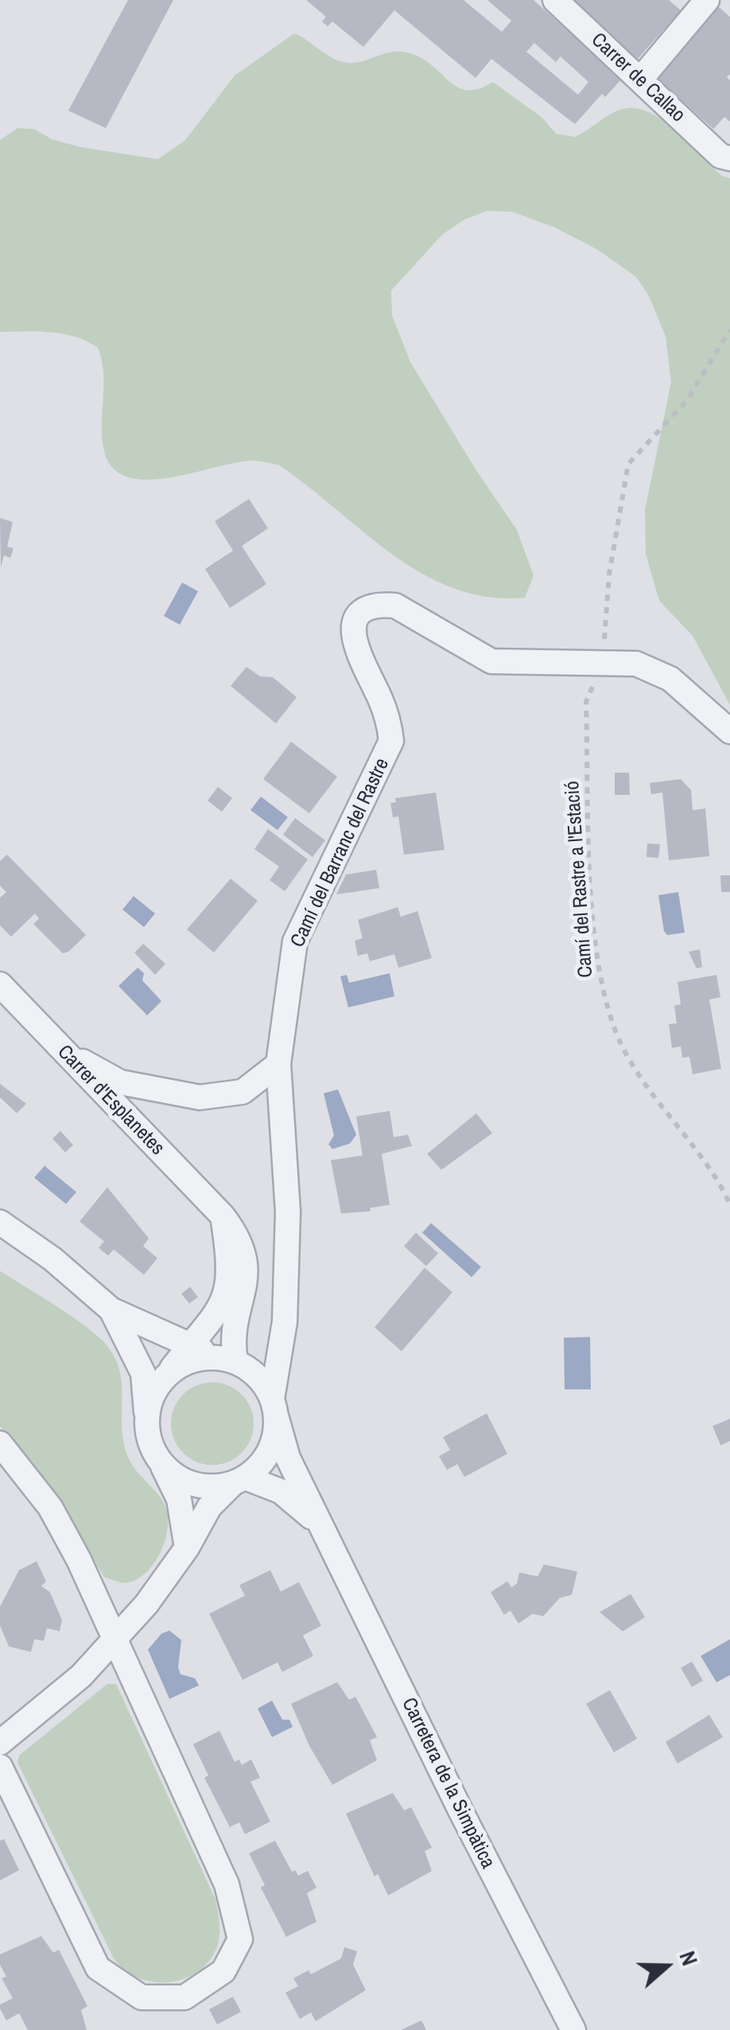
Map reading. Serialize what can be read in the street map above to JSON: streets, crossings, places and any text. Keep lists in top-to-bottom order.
{
  "streets": {
    "street": [
      "Carrer de Callao",
      "Camí del Barranc del Rastre",
      "Carrer d'Esplanetes",
      "Carretera de la Simpàtica"
    ],
    "path": ["Camí del Rastre a l'Estació"]
  },
  "crossings": [
    ["Camí del Barranc del Rastre", "Camí del Rastre a l'Estació"],
    ["Camí del Barranc del Rastre", "Carrer d'Esplanetes"],
    ["Camí del Barranc del Rastre", "Carretera de la Simpàtica"],
    ["Carrer d'Esplanetes", "Carretera de la Simpàtica"]
  ],
  "north": "right"
}
